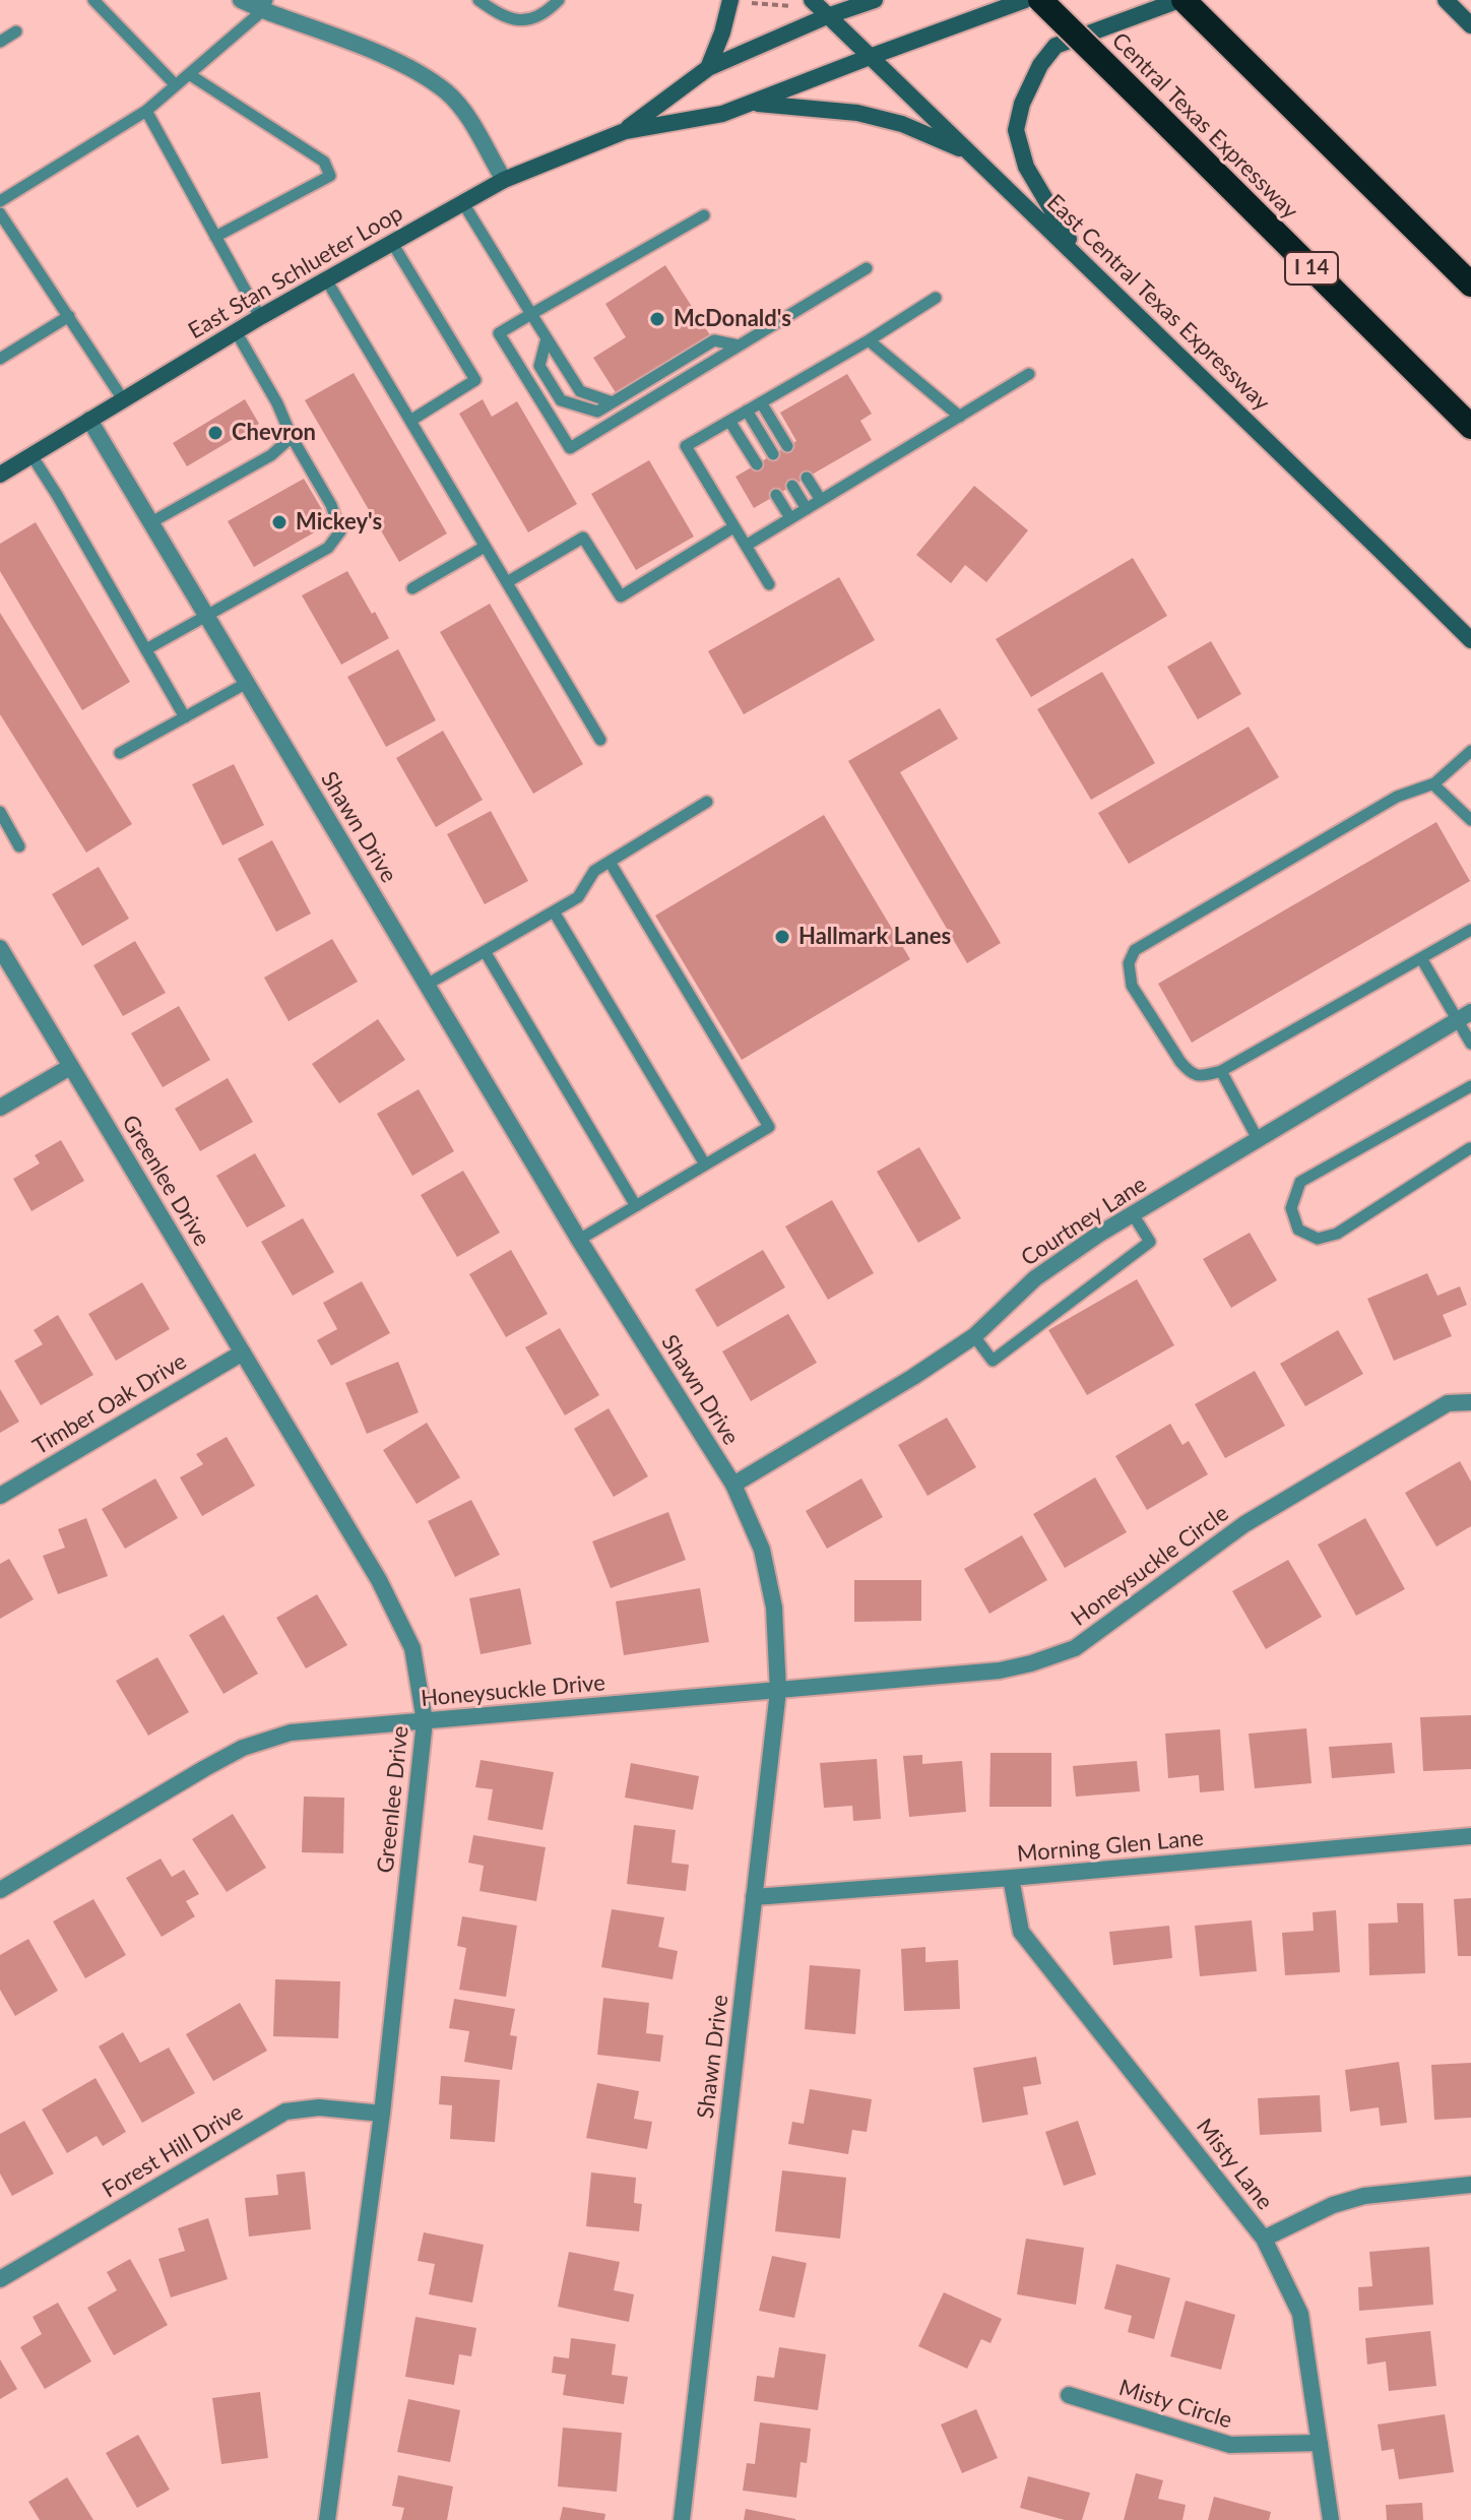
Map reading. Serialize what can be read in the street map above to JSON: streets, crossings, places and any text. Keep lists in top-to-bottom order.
{
  "streets": {
    "highway": ["Central Texas Expressway", "I 14"],
    "main road": ["East Stan Schlueter Loop", "East Central Texas Expressway"],
    "street": [
      "Shawn Drive",
      "Greenlee Drive",
      "Courtney Lane",
      "Timber Oak Drive",
      "Honeysuckle Circle",
      "Honeysuckle Drive",
      "Morning Glen Lane",
      "Forest Hill Drive",
      "Misty Lane",
      "Misty Circle"
    ]
  },
  "crossings": [
    ["East Stan Schlueter Loop", "East Central Texas Expressway"],
    ["East Stan Schlueter Loop", "Shawn Drive"],
    ["Shawn Drive", "Courtney Lane"],
    ["Shawn Drive", "Honeysuckle Circle"],
    ["Shawn Drive", "Honeysuckle Drive"],
    ["Shawn Drive", "Morning Glen Lane"],
    ["Greenlee Drive", "Timber Oak Drive"],
    ["Greenlee Drive", "Honeysuckle Drive"],
    ["Greenlee Drive", "Forest Hill Drive"],
    ["Honeysuckle Circle", "Honeysuckle Drive"],
    ["Morning Glen Lane", "Misty Lane"],
    ["Misty Lane", "Misty Circle"]
  ],
  "places": [
    "McDonald's",
    "Chevron",
    "Mickey's",
    "Hallmark Lanes"
  ]
}
